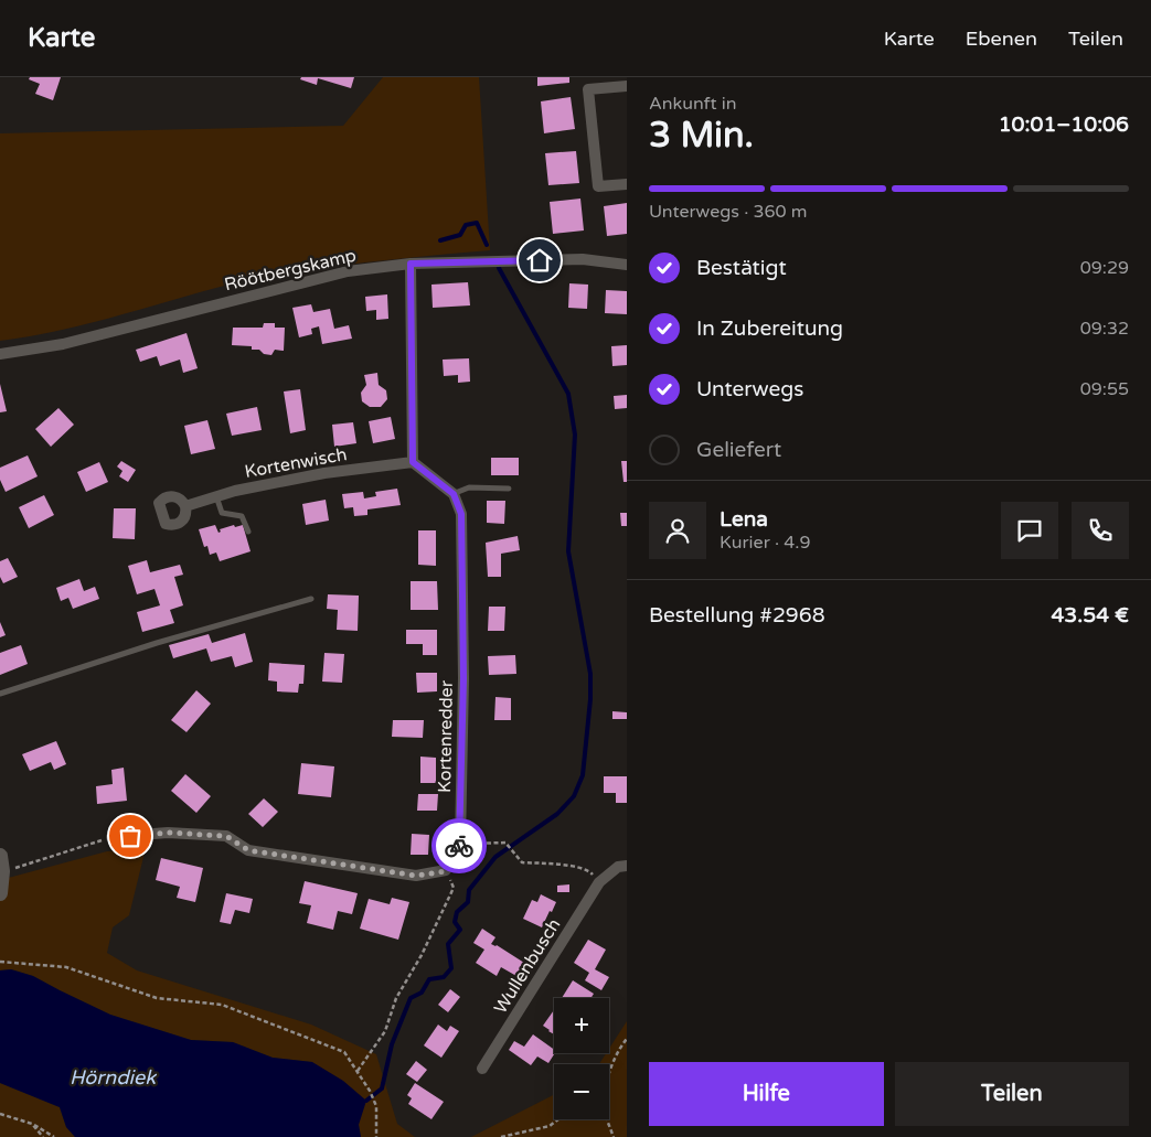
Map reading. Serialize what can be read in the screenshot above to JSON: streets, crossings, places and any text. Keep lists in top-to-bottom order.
{
  "streets": {
    "street": [
      "Röötbergskamp",
      "Kortenwisch",
      "Kortenredder",
      "Wullenbusch"
    ]
  },
  "water": ["Hörndiek"],
  "page": {
    "header": "Karte",
    "nav": ["Karte", "Ebenen", "Teilen"],
    "heading": ["3 Min.", "Ankunft in", "10:01–10:06"],
    "panel": [
      "Lena",
      "Kurier · 4.9",
      "Bestellung #2968",
      "43.54 €"
    ],
    "bar": "Unterwegs · 360 m",
    "list": [
      ["Bestätigt", "09:29"],
      ["In Zubereitung", "09:32"],
      ["Unterwegs", "09:55"],
      "Geliefert"
    ],
    "map_buttons": ["+", "−"],
    "buttons": ["Hilfe", "Teilen"]
  }
}
